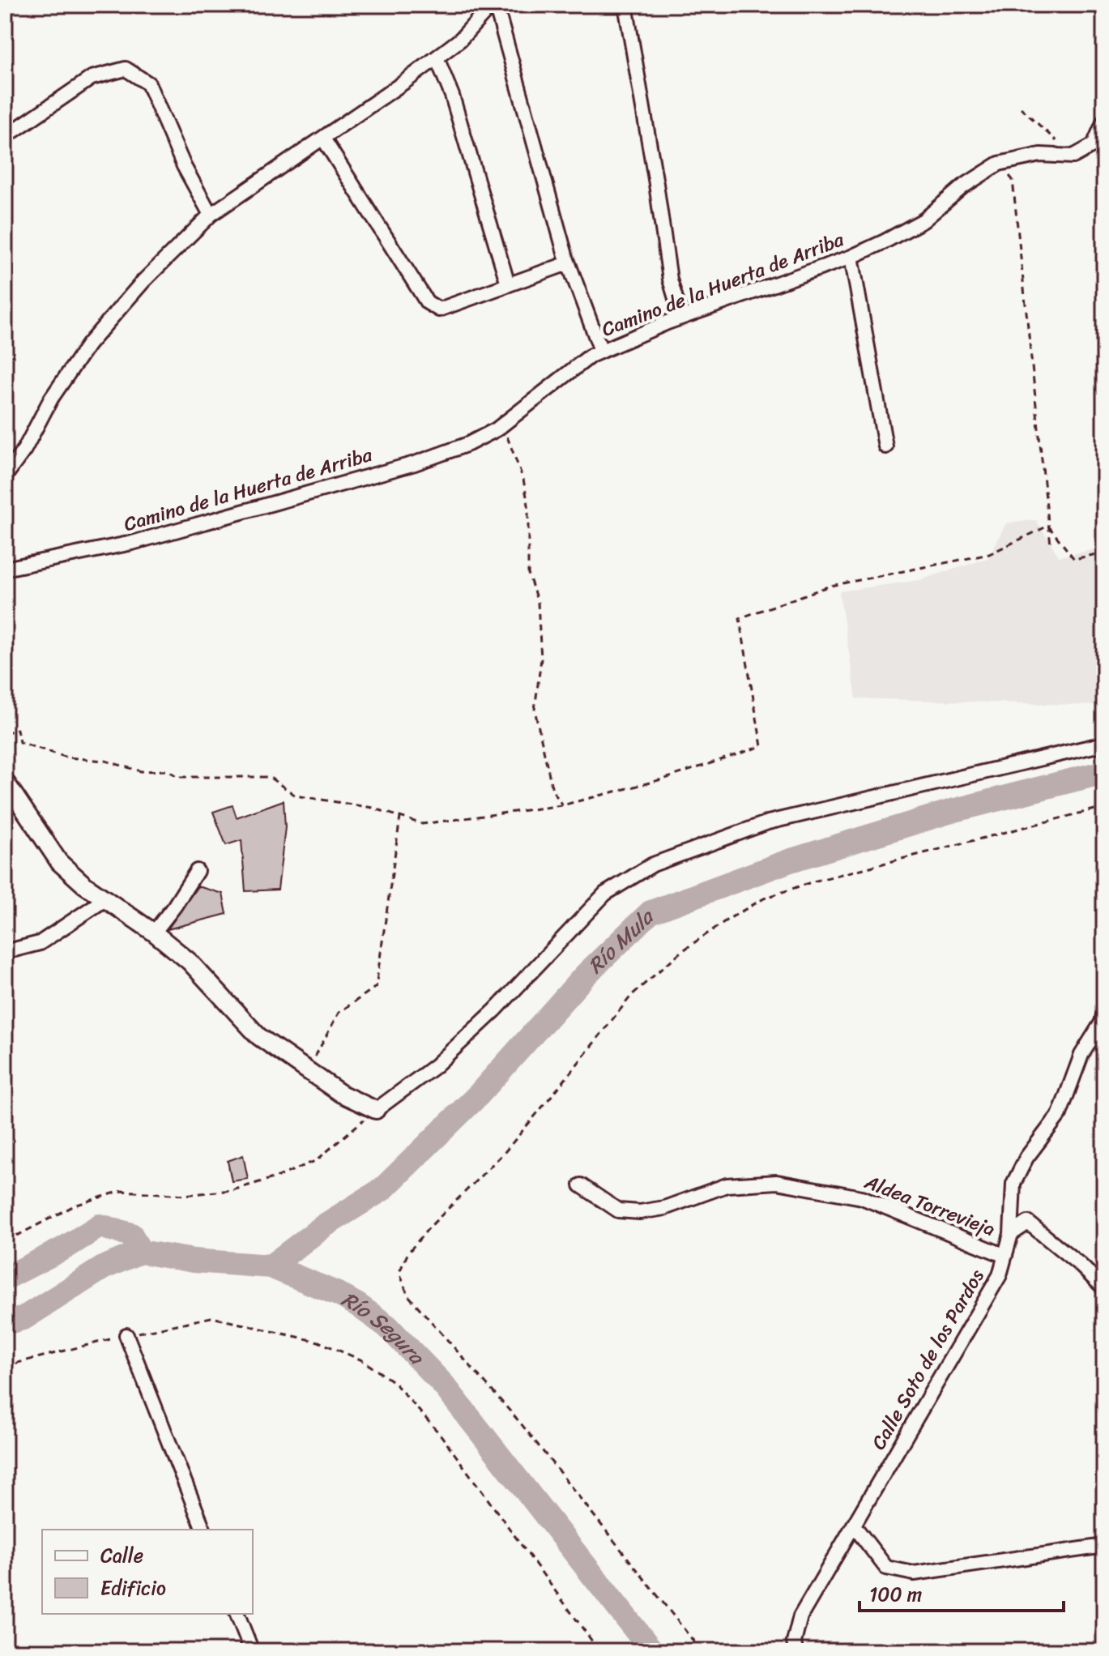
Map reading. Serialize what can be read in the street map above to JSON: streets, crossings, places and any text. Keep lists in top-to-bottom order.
{
  "streets": {
    "street": ["Camino de la Huerta de Arriba", "Aldea Torrevieja", "Calle Soto de los Pardos"]
  },
  "crossings": [
    ["Aldea Torrevieja", "Calle Soto de los Pardos"]
  ],
  "water": ["Río Mula", "Río Segura"],
  "legend": ["Calle", "Edificio"],
  "scale_bar": "100 m"
}
